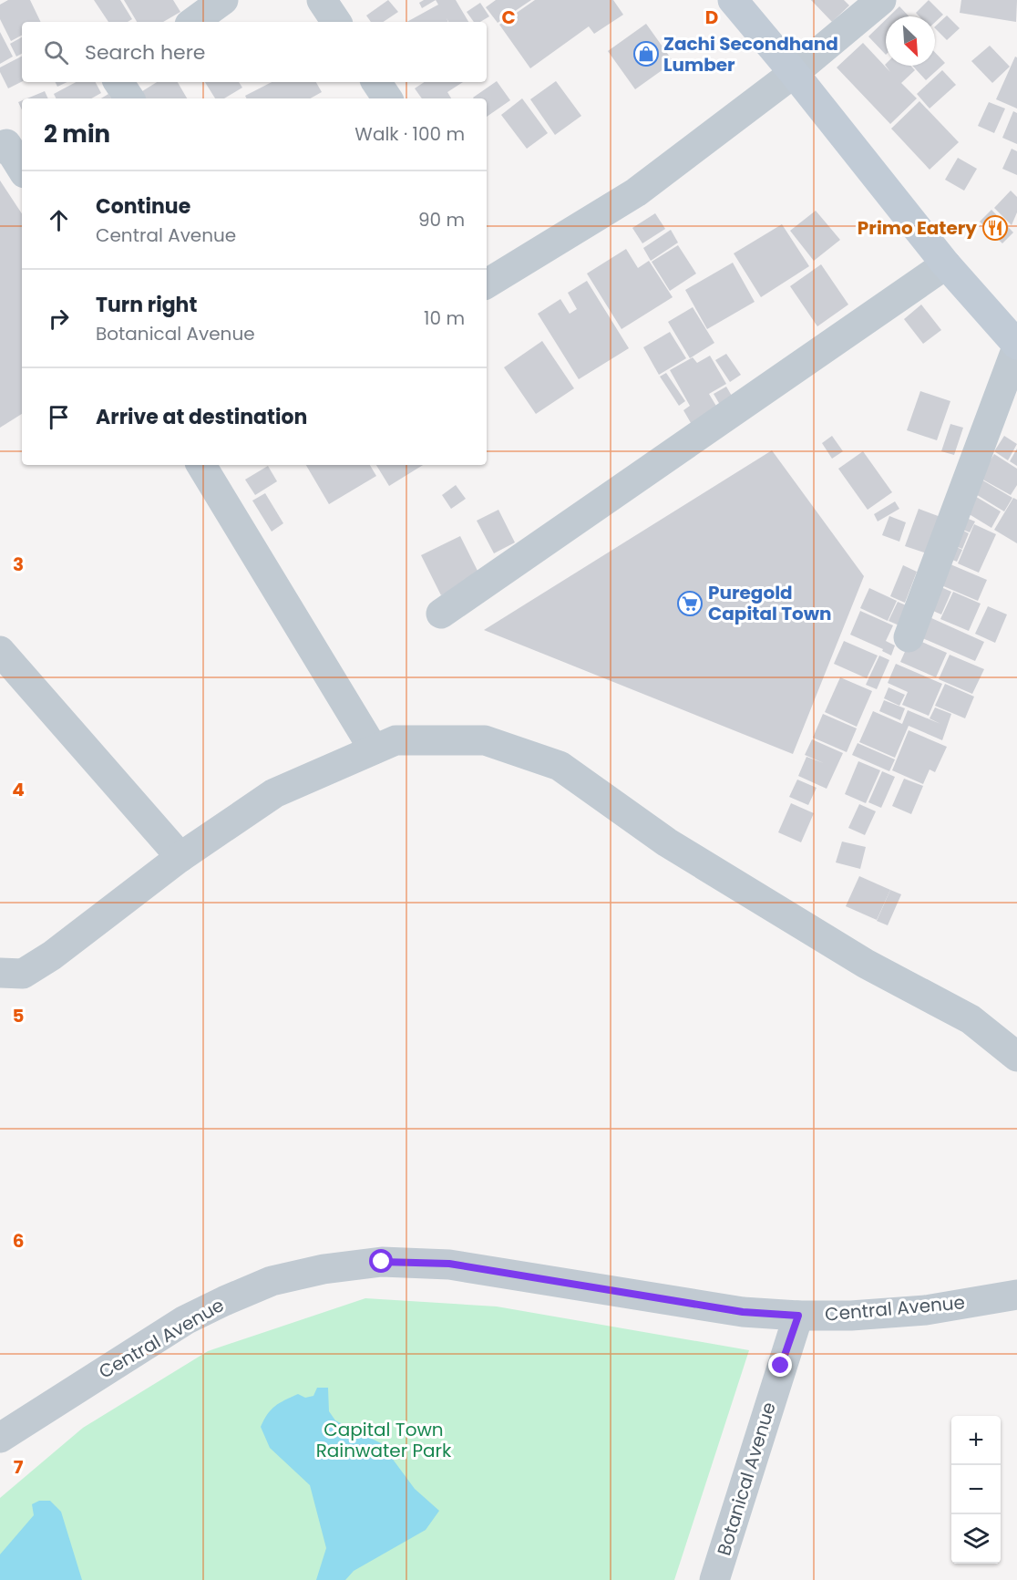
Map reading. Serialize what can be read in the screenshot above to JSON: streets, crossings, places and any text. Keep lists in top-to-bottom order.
{
  "streets": {
    "street": ["Central Avenue", "Botanical Avenue"]
  },
  "crossings": [
    ["Central Avenue", "Botanical Avenue"]
  ],
  "parks": ["Capital Town Rainwater Park"],
  "places": {
    "shop": ["Zachi Secondhand Lumber"],
    "restaurant": ["Primo Eatery"],
    "supermarket": ["Puregold Capital Town"]
  },
  "north": "bottom right",
  "page": {
    "search": "Search here",
    "heading": ["2 min", "Walk · 100 m"],
    "list": [
      ["Continue", "Central Avenue", "90 m"],
      ["Turn right", "Botanical Avenue", "10 m"],
      "Arrive at destination"
    ],
    "map_buttons": ["+", "−"]
  },
  "grid": {
    "columns": ["C", "D"],
    "rows": [
      "3",
      "4",
      "5",
      "6",
      "7"
    ]
  }
}
